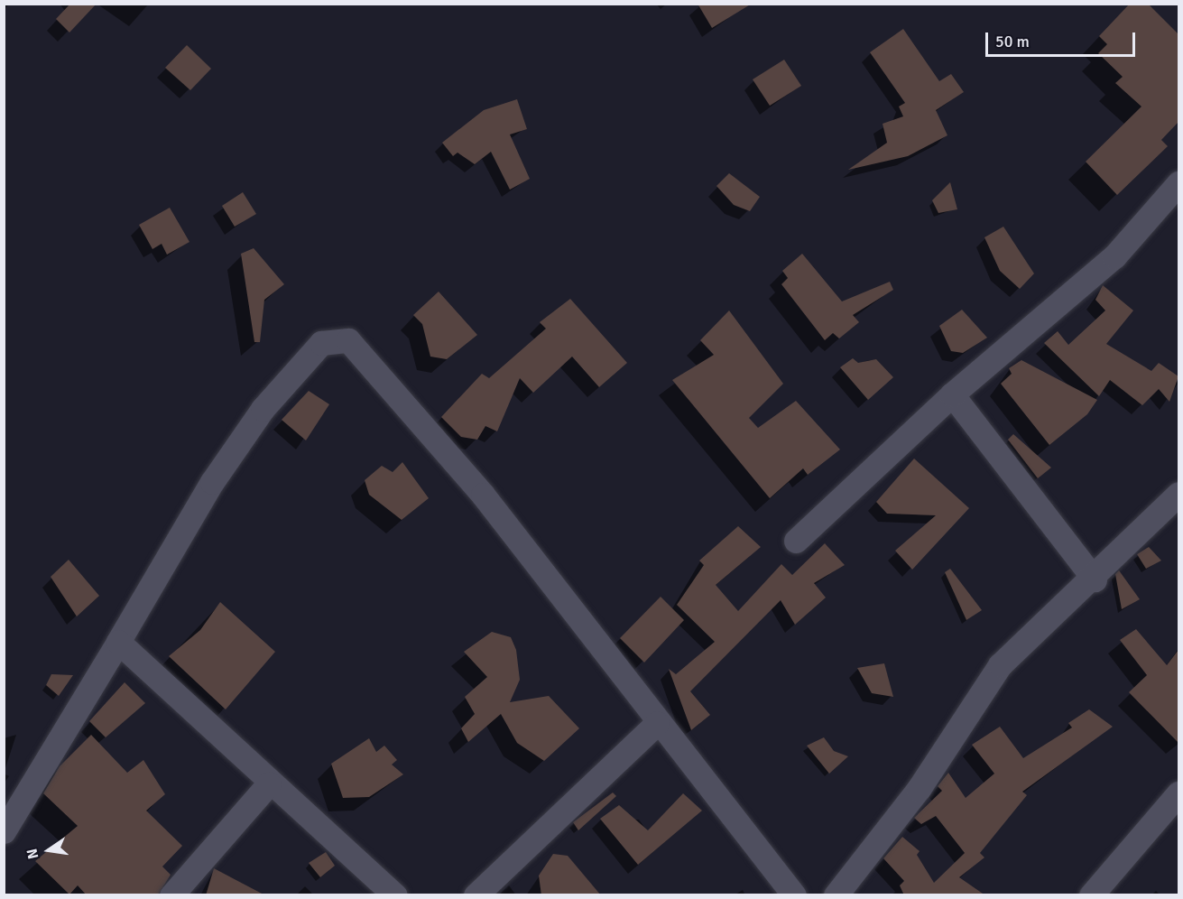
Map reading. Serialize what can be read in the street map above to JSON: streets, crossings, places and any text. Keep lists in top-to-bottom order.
{
  "scale_bar": "50 m",
  "north": "left"
}
